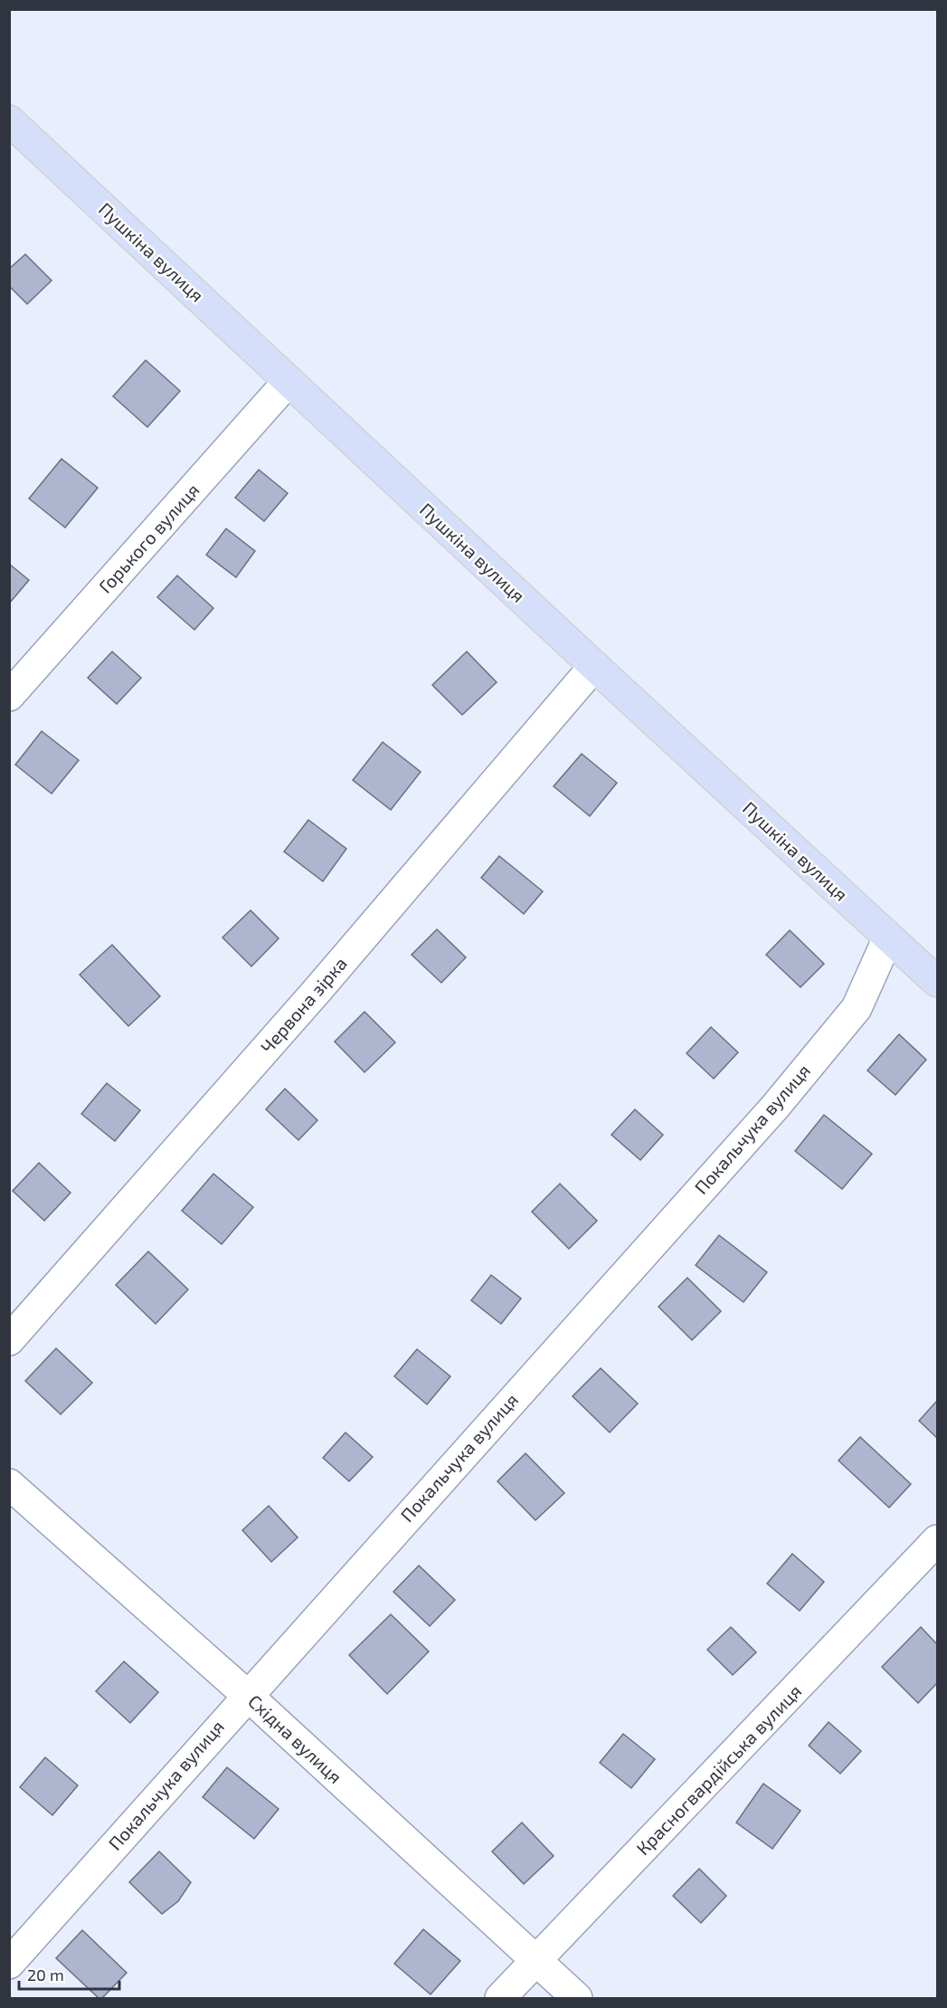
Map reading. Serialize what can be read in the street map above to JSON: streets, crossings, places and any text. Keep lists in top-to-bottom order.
{
  "streets": {
    "main road": ["Пушкіна вулиця"],
    "street": [
      "Горького вулиця",
      "Червона зірка",
      "Покальчука вулиця",
      "Східна вулиця",
      "Красногвардійська вулиця"
    ]
  },
  "crossings": [
    ["Пушкіна вулиця", "Горького вулиця"],
    ["Пушкіна вулиця", "Червона зірка"],
    ["Пушкіна вулиця", "Покальчука вулиця"],
    ["Покальчука вулиця", "Східна вулиця"],
    ["Східна вулиця", "Красногвардійська вулиця"]
  ],
  "scale_bar": "20 m"
}
